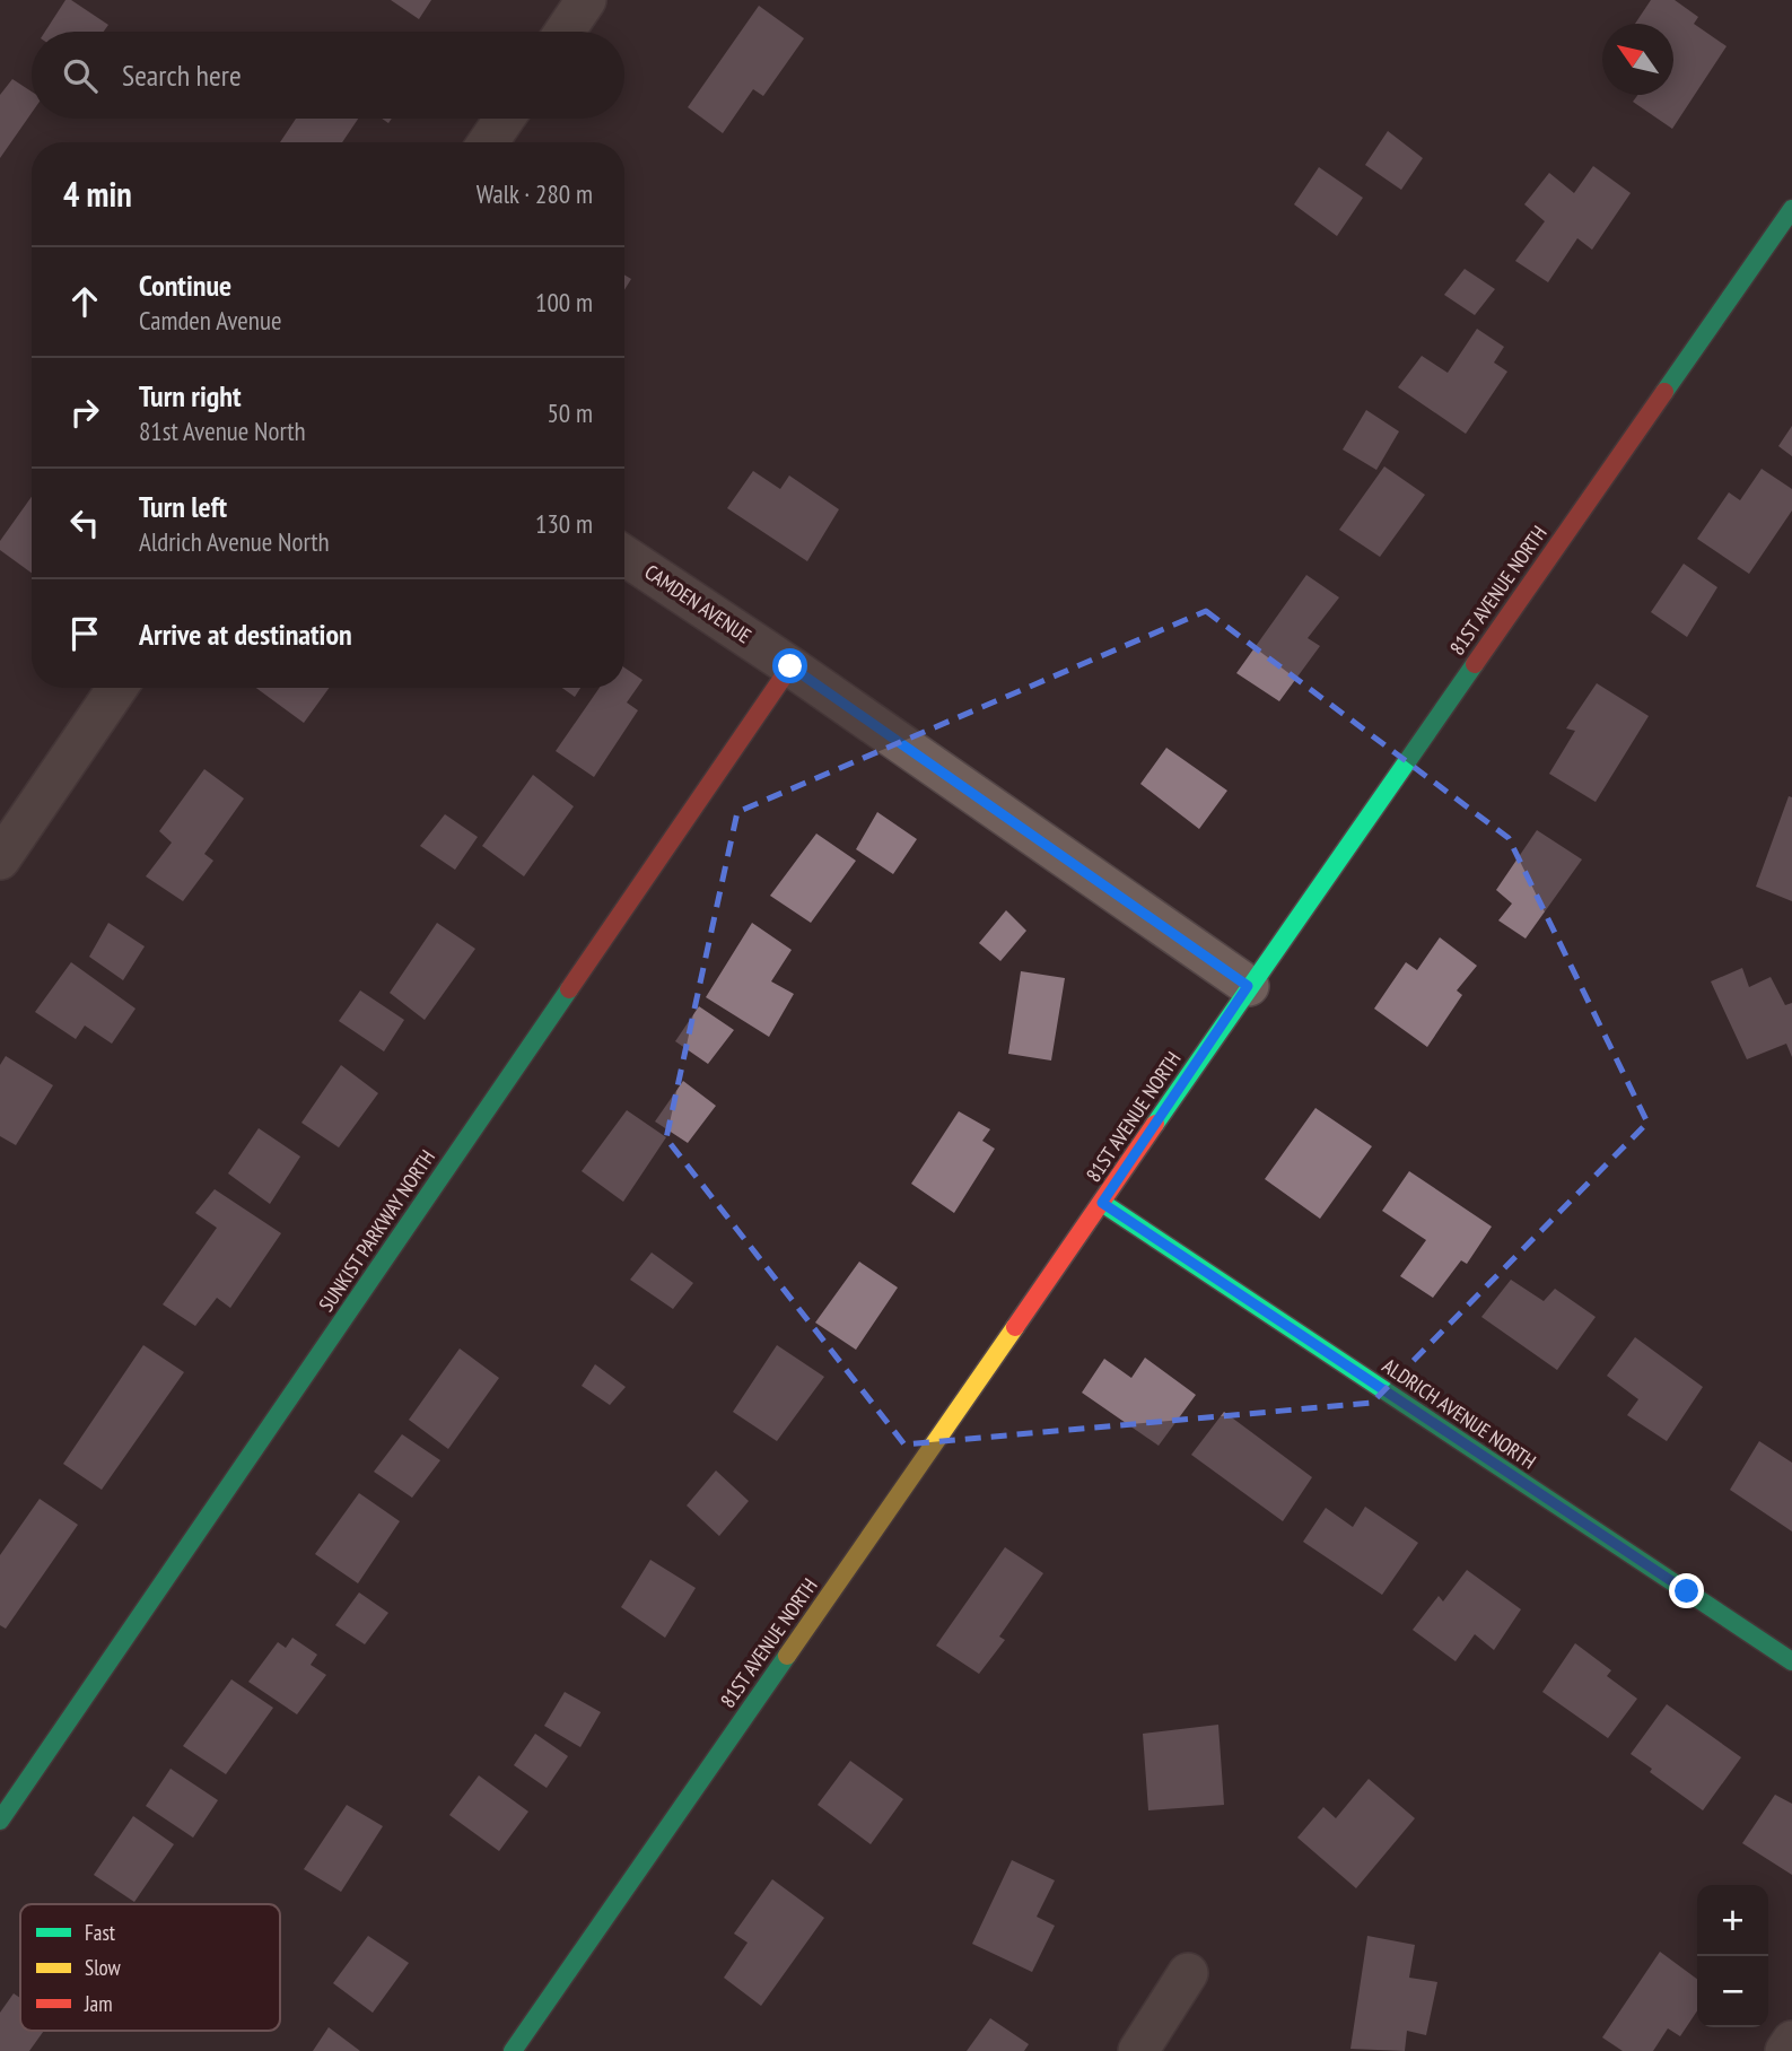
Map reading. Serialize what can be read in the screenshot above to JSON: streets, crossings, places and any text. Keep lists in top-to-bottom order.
{
  "streets": {
    "street": [
      "81ST AVENUE NORTH",
      "CAMDEN AVENUE",
      "SUNKIST PARKWAY NORTH",
      "ALDRICH AVENUE NORTH"
    ]
  },
  "crossings": [
    ["81ST AVENUE NORTH", "CAMDEN AVENUE"],
    ["81ST AVENUE NORTH", "ALDRICH AVENUE NORTH"],
    ["CAMDEN AVENUE", "SUNKIST PARKWAY NORTH"]
  ],
  "legend": ["Fast", "Slow", "Jam"],
  "north": "top left",
  "page": {
    "search": "Search here",
    "heading": ["4 min", "Walk · 280 m"],
    "list": [
      ["Continue", "Camden Avenue", "100 m"],
      ["Turn right", "81st Avenue North", "50 m"],
      ["Turn left", "Aldrich Avenue North", "130 m"],
      "Arrive at destination"
    ],
    "map_buttons": ["+", "−"]
  }
}
